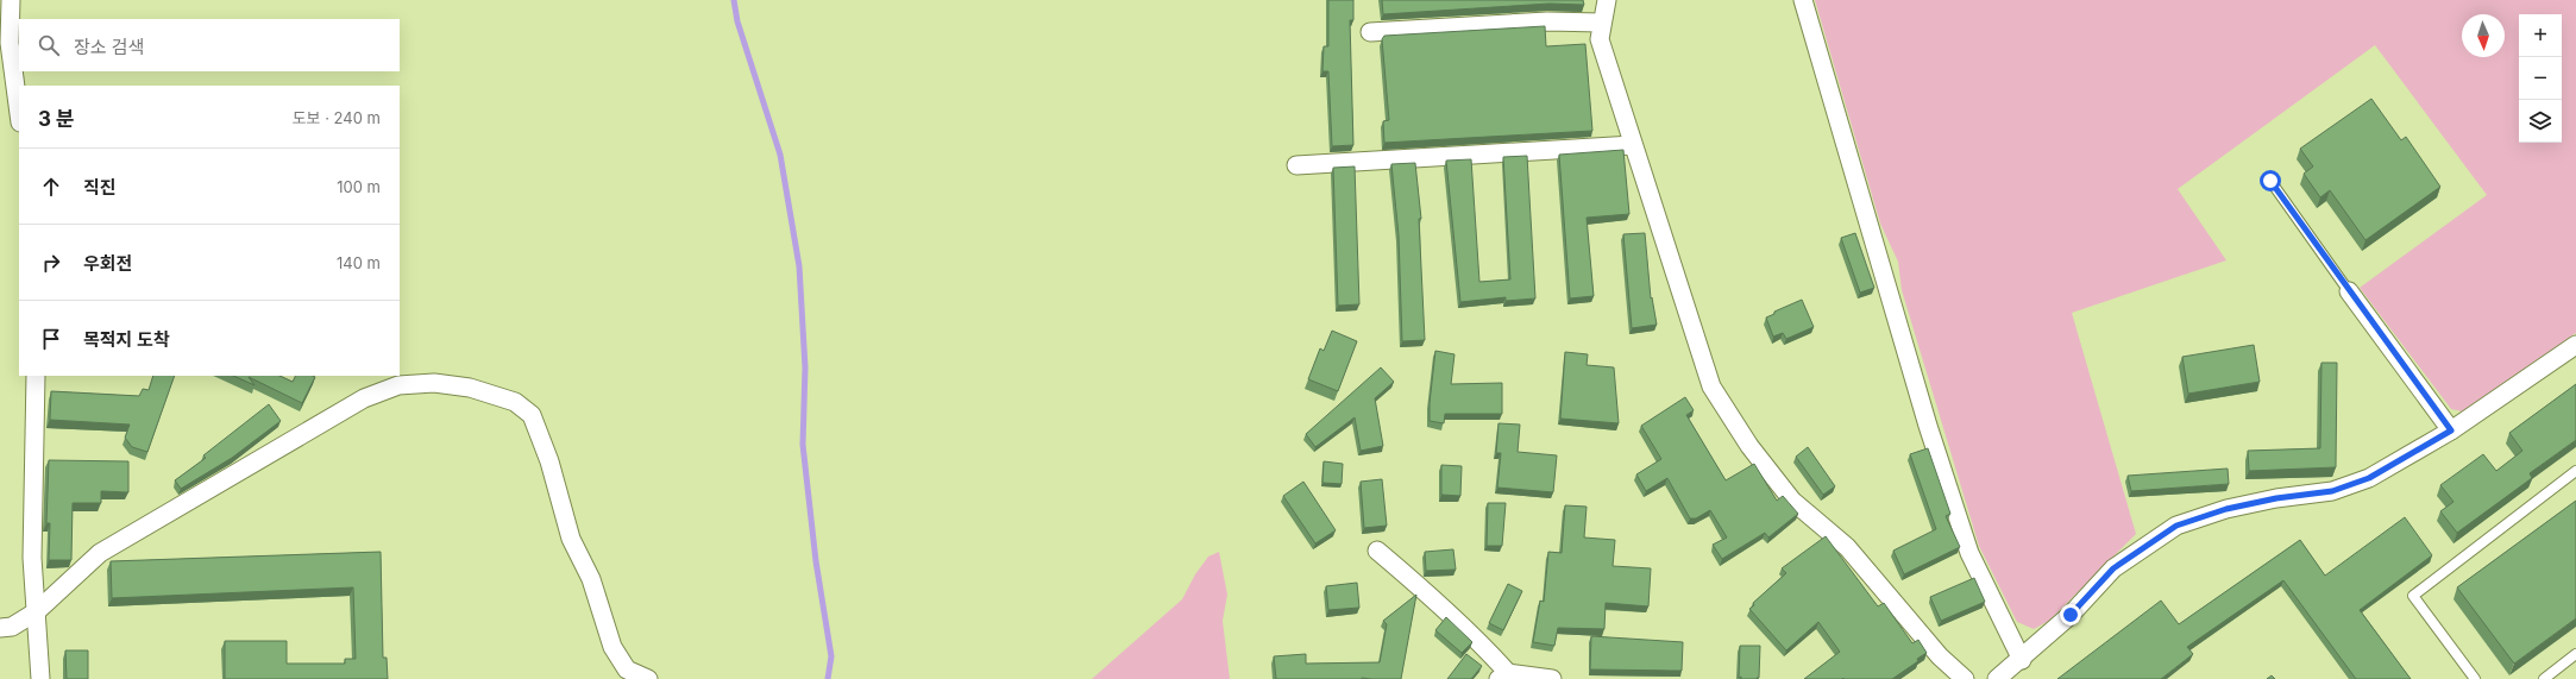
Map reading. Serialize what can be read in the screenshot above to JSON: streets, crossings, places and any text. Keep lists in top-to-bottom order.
{
  "north": "bottom",
  "page": {
    "map_buttons": ["+", "−"],
    "search": "장소 검색",
    "heading": ["3 분", "도보 · 240 m"],
    "list": [
      ["직진", "100 m"],
      ["우회전", "140 m"],
      "목적지 도착"
    ]
  }
}
